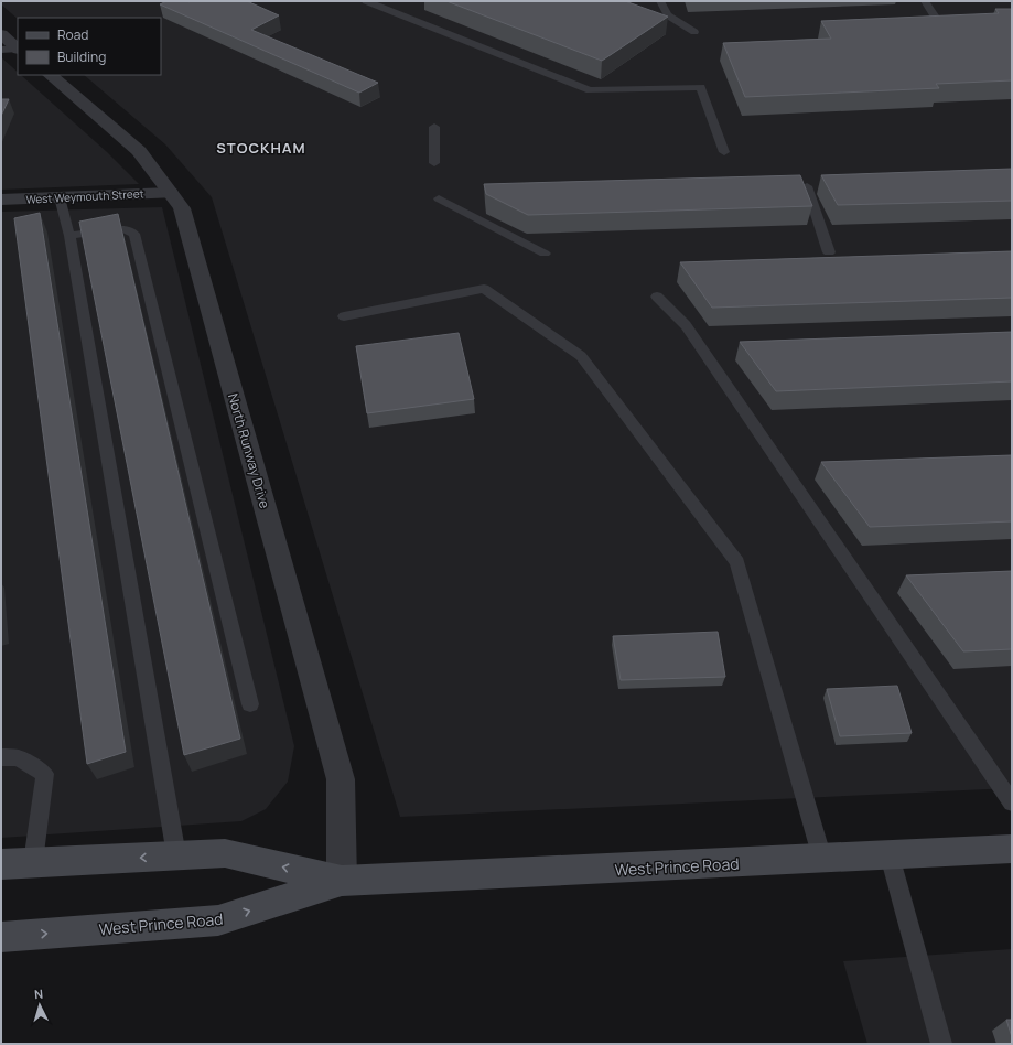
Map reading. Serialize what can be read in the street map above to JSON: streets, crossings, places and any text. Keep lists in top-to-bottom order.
{
  "streets": {
    "main road": ["West Prince Road"],
    "street": ["West Weymouth Street", "North Runway Drive"]
  },
  "crossings": [
    ["West Weymouth Street", "North Runway Drive"],
    ["North Runway Drive", "West Prince Road"]
  ],
  "districts": ["STOCKHAM"],
  "legend": ["Road", "Building"],
  "north": "top"
}
